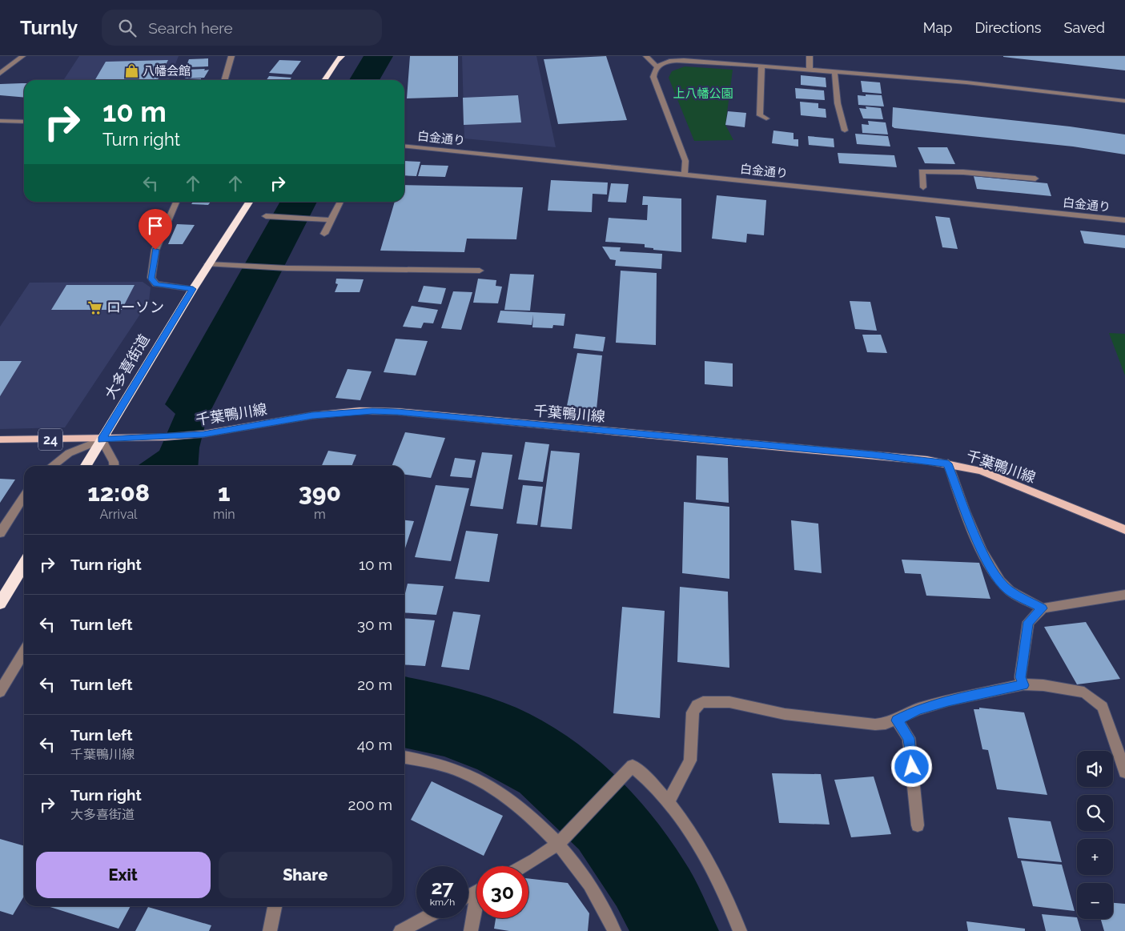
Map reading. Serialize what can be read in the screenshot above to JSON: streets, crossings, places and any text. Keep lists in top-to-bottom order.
{
  "streets": {
    "highway": ["大多喜街道"],
    "main road": ["千葉鴨川線", "24"],
    "street": ["白金通り"]
  },
  "crossings": [
    ["大多喜街道", "千葉鴨川線"]
  ],
  "parks": ["上八幡公園"],
  "places": {
    "shop": ["八幡会館"],
    "supermarket": ["ローソン"]
  },
  "page": {
    "header": "Turnly",
    "search": "Search here",
    "nav": ["Map", "Directions", "Saved"],
    "turn": ["10 m", "Turn right"],
    "eta": [
      "12:08",
      "Arrival",
      "1",
      "min",
      "390",
      "m"
    ],
    "list": [
      {
        "name": "Turn right",
        "value": "10 m"
      },
      {
        "name": "Turn left",
        "value": "30 m"
      },
      {
        "name": "Turn left",
        "value": "20 m"
      },
      {
        "name": "Turn left",
        "note": "千葉鴨川線",
        "value": "40 m"
      },
      {
        "name": "Turn right",
        "note": "大多喜街道",
        "value": "200 m"
      }
    ],
    "map_buttons": ["+", "−"],
    "buttons": ["Exit", "Share"],
    "speed": "27 km/h",
    "limit": "30"
  }
}
